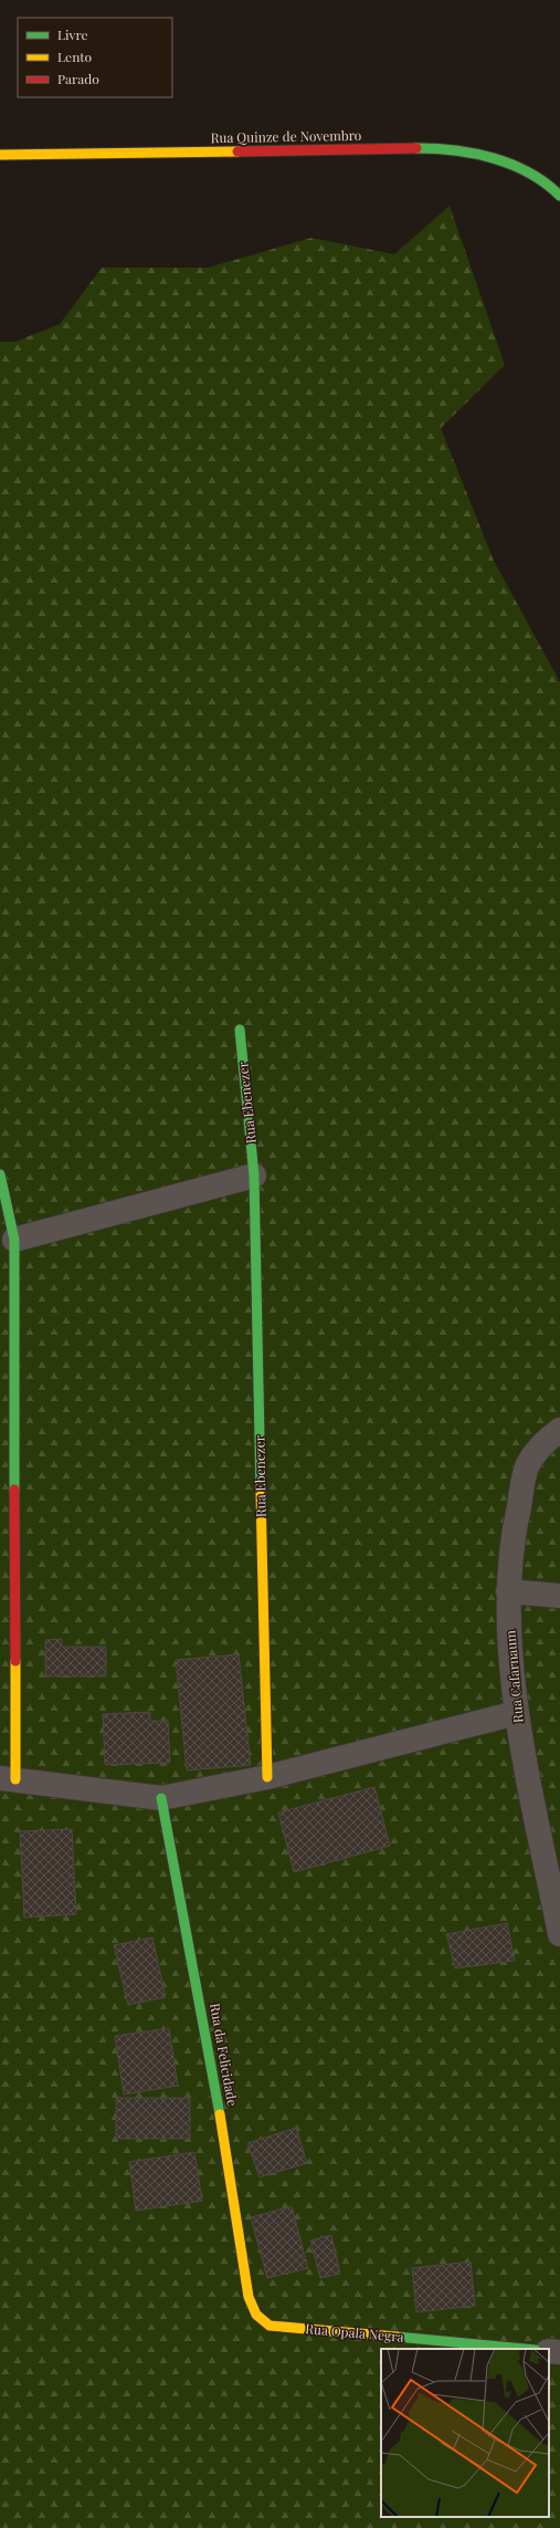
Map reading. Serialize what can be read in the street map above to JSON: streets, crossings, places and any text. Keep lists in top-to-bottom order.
{
  "streets": {
    "street": [
      "Rua Quinze de Novembro",
      "Rua Ebenezer",
      "Rua Cafarnaum",
      "Rua da Felicidade",
      "Rua Opala Negra"
    ]
  },
  "crossings": [
    ["Rua da Felicidade", "Rua Opala Negra"]
  ],
  "legend": ["Livre", "Lento", "Parado"]
}
